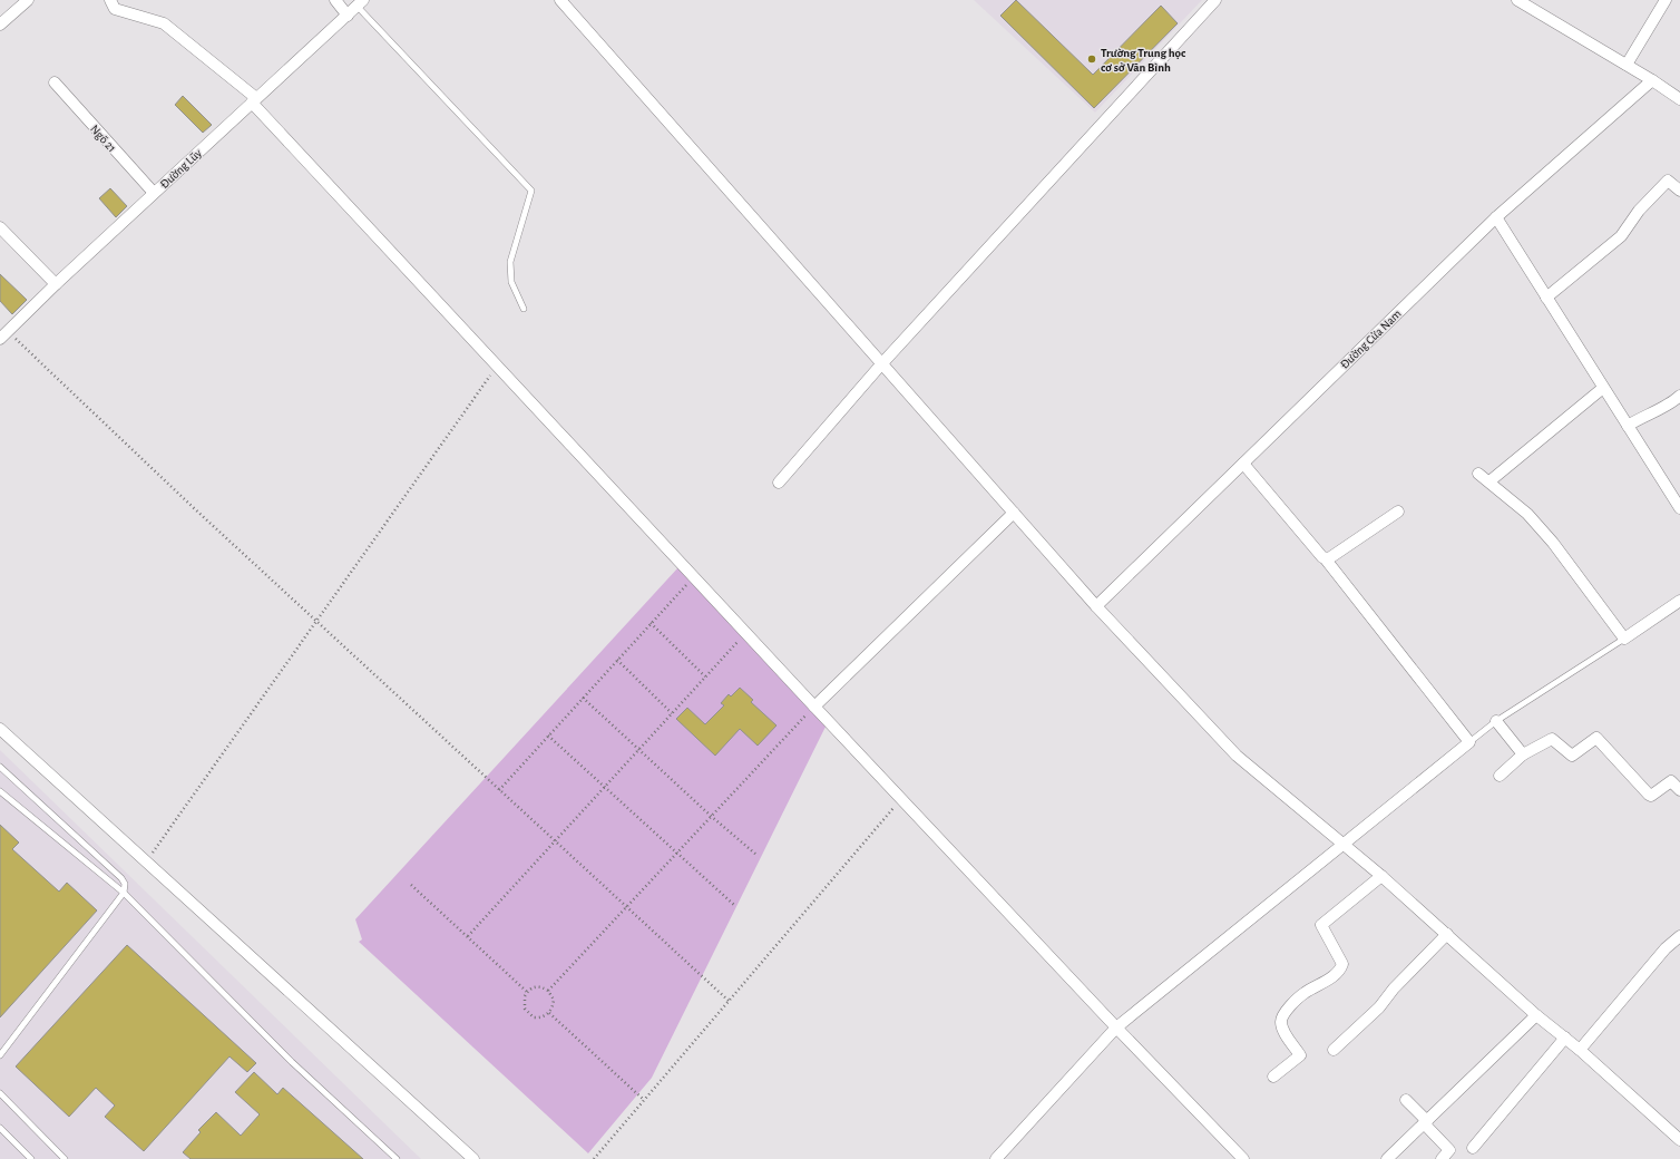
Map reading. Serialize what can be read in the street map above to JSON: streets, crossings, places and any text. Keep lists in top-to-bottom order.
{
  "streets": {
    "street": ["Ngõ 21", "Đường Lũy", "Đường Cửa Nam"]
  },
  "crossings": [
    ["Ngõ 21", "Đường Lũy"]
  ],
  "places": ["Trường Trung học cơ sở Văn Bình"]
}
